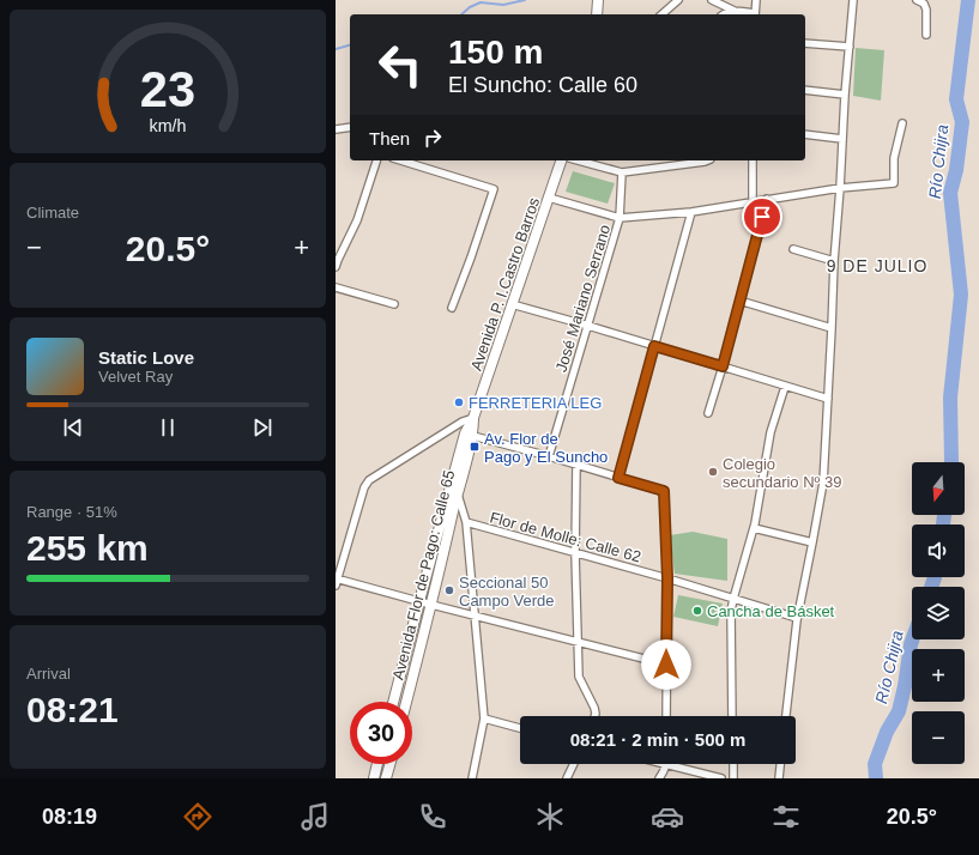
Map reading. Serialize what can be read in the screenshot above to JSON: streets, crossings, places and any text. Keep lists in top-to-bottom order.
{
  "streets": {
    "street": [
      "Avenida P. I.Castro Barros",
      "José Mariano Serrano",
      "Flor de Molle: Calle 62",
      "Avenida Flor de Pago: Calle 65"
    ]
  },
  "crossings": [
    ["Avenida P. I.Castro Barros", "Avenida Flor de Pago: Calle 65"]
  ],
  "districts": ["9 DE JULIO"],
  "water": ["Río Chijra"],
  "places": {
    "other": [
      "FERRETERIA LEG",
      "Colegio secundario Nº 39",
      "Seccional 50 Campo Verde",
      "Cancha de Básket"
    ],
    "transit": ["Av. Flor de Pago y El Suncho"]
  },
  "north": "bottom",
  "page": {
    "turn": ["150 m", "El Suncho: Calle 60"],
    "then": "Then",
    "tile": [
      "Climate",
      ["Range · 51%", "255 km"],
      ["Arrival", "08:21"]
    ],
    "heat": ["−", "20.5°", "+"],
    "song": ["Static Love", "Velvet Ray"],
    "map_buttons": ["+", "−"],
    "limit": "30",
    "trip": "08:21 · 2 min · 500 m",
    "tabs": ["08:19", "20.5°"],
    "gauge": ["23", "km/h"]
  }
}
